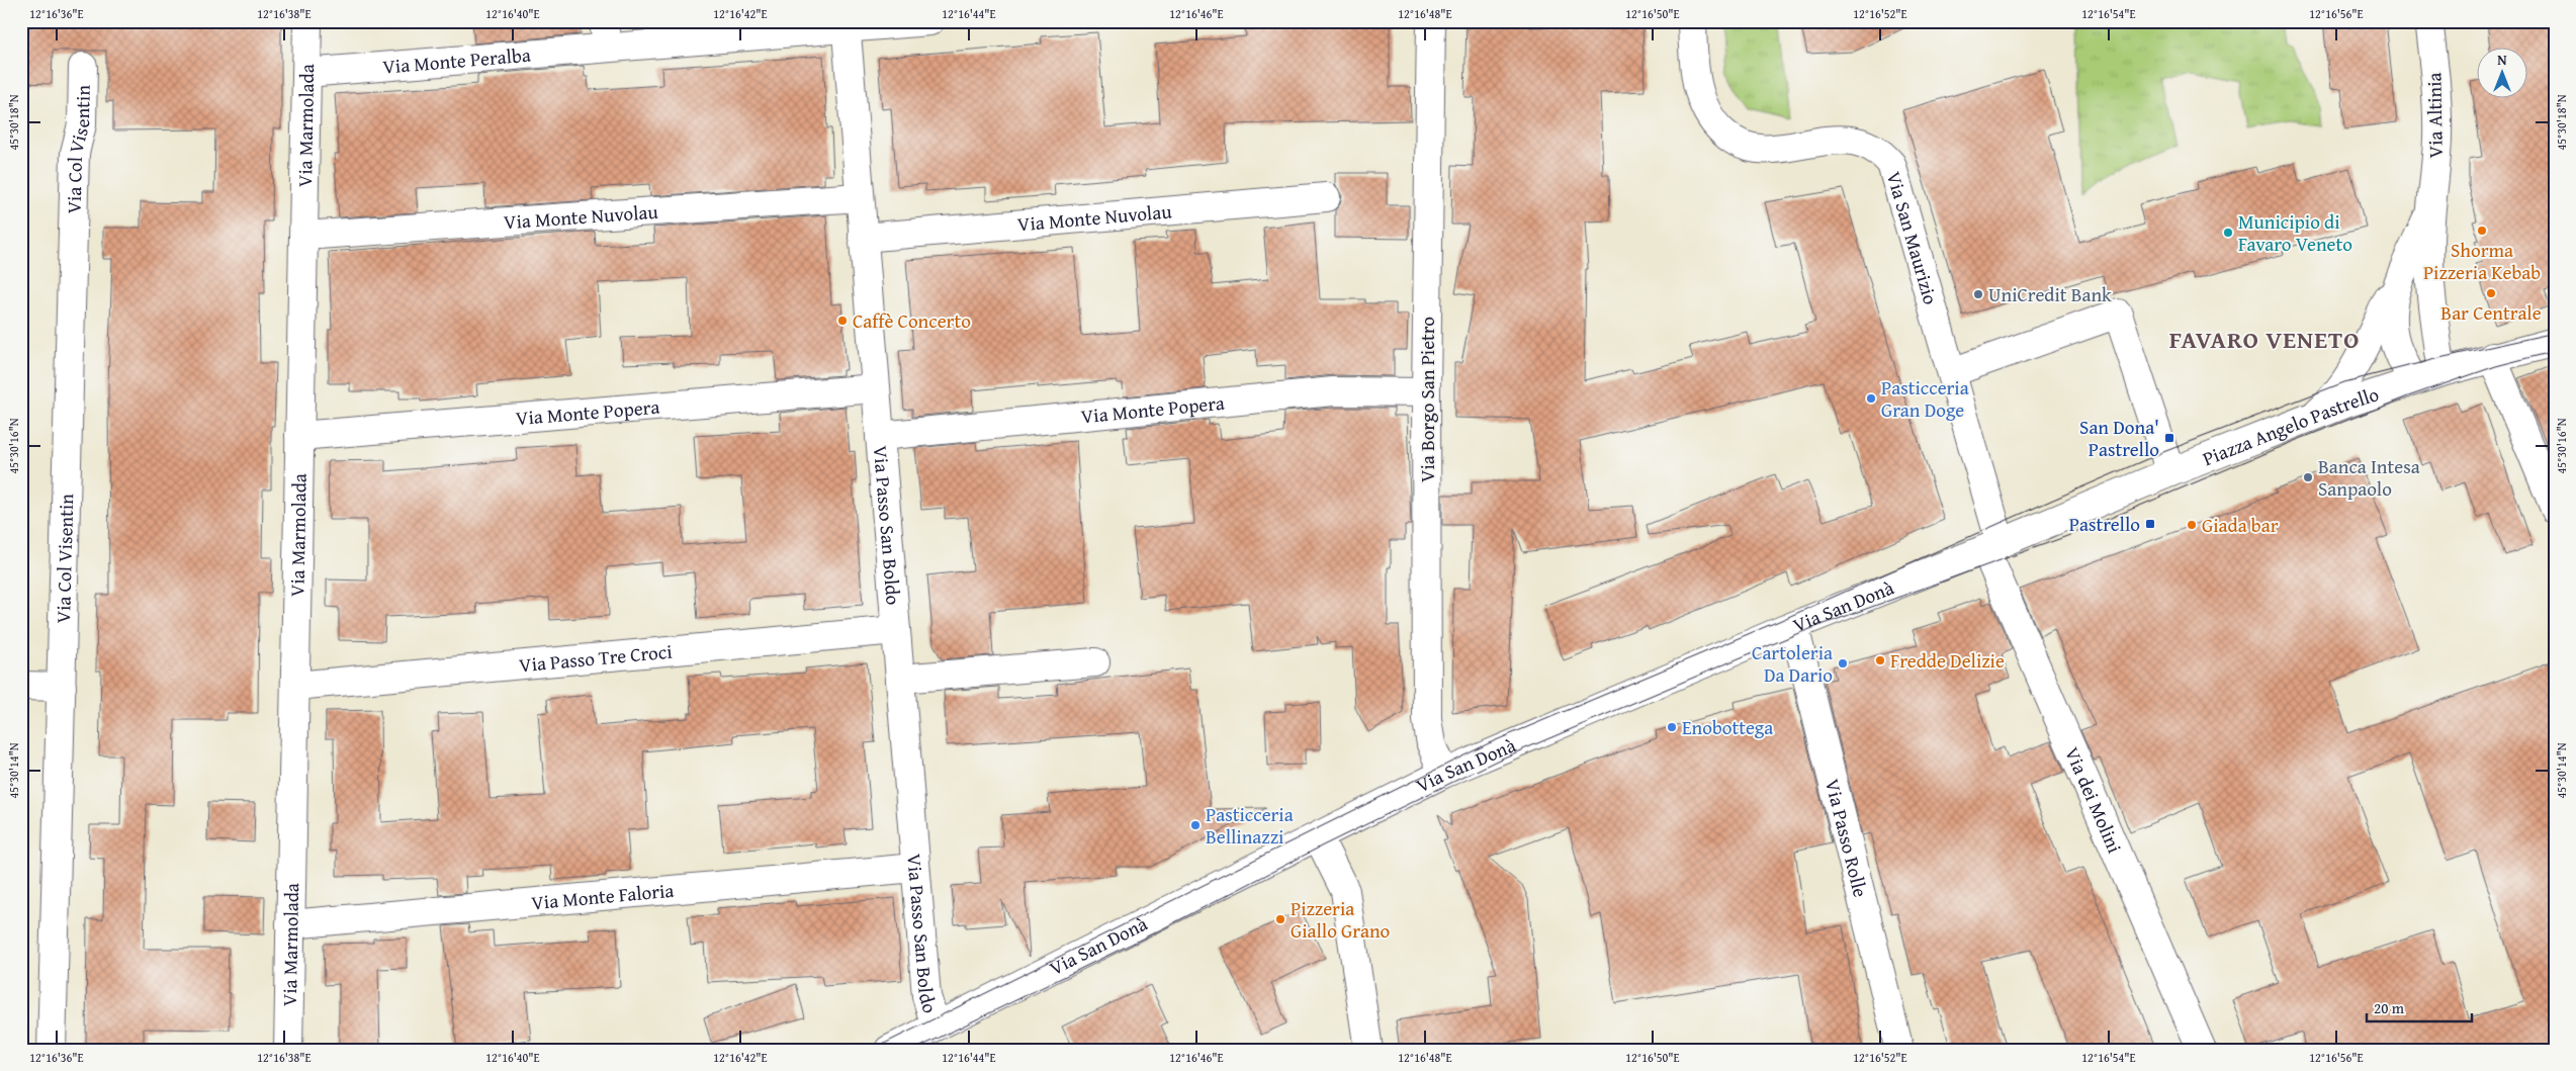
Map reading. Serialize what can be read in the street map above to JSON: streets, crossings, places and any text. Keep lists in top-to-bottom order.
{
  "streets": {
    "street": [
      "Via Monte Peralba",
      "Via Altinia",
      "Via Marmolada",
      "Via Col Visentin",
      "Via Monte Nuvolau",
      "Via San Maurizio",
      "Via Borgo San Pietro",
      "Via Monte Popera",
      "Piazza Angelo Pastrello",
      "Via Passo San Boldo",
      "Via San Donà",
      "Via Passo Tre Croci",
      "Via dei Molini",
      "Via Passo Rolle",
      "Via Monte Faloria"
    ]
  },
  "crossings": [
    ["Via Monte Peralba", "Via Marmolada"],
    ["Via Monte Peralba", "Via Passo San Boldo"],
    ["Via Marmolada", "Via Monte Nuvolau"],
    ["Via Marmolada", "Via Monte Popera"],
    ["Via Marmolada", "Via Passo Tre Croci"],
    ["Via Marmolada", "Via Monte Faloria"],
    ["Via Monte Nuvolau", "Via Passo San Boldo"],
    ["Via San Maurizio", "Via San Donà"],
    ["Via San Maurizio", "Via dei Molini"],
    ["Via Borgo San Pietro", "Via Monte Popera"],
    ["Via Borgo San Pietro", "Via San Donà"],
    ["Via Monte Popera", "Via Passo San Boldo"],
    ["Piazza Angelo Pastrello", "Via San Donà"],
    ["Via Passo San Boldo", "Via San Donà"],
    ["Via Passo San Boldo", "Via Passo Tre Croci"],
    ["Via Passo San Boldo", "Via Monte Faloria"],
    ["Via San Donà", "Via dei Molini"],
    ["Via San Donà", "Via Passo Rolle"]
  ],
  "districts": ["FAVARO VENETO"],
  "places": {
    "other": [
      "Shorma Pizzeria Kebab",
      "Municipio di Favaro Veneto",
      "Bar Centrale",
      "UniCredit Bank",
      "Caffè Concerto",
      "Pasticceria Gran Doge",
      "Banca Intesa Sanpaolo",
      "Giada bar",
      "Fredde Delizie",
      "Cartoleria Da Dario",
      "Enobottega",
      "Pasticceria Bellinazzi",
      "Pizzeria Giallo Grano"
    ],
    "transit": ["San Dona' Pastrello", "Pastrello"]
  },
  "scale_bar": "20 m",
  "north": "top",
  "coordinates": [
    "12°16'36\"E",
    "12°16'38\"E",
    "12°16'40\"E",
    "12°16'42\"E",
    "12°16'44\"E",
    "12°16'46\"E",
    "12°16'48\"E",
    "12°16'50\"E",
    "12°16'52\"E",
    "12°16'54\"E",
    "12°16'56\"E",
    "45°30'18\"N",
    "45°30'16\"N",
    "45°30'14\"N"
  ]
}
